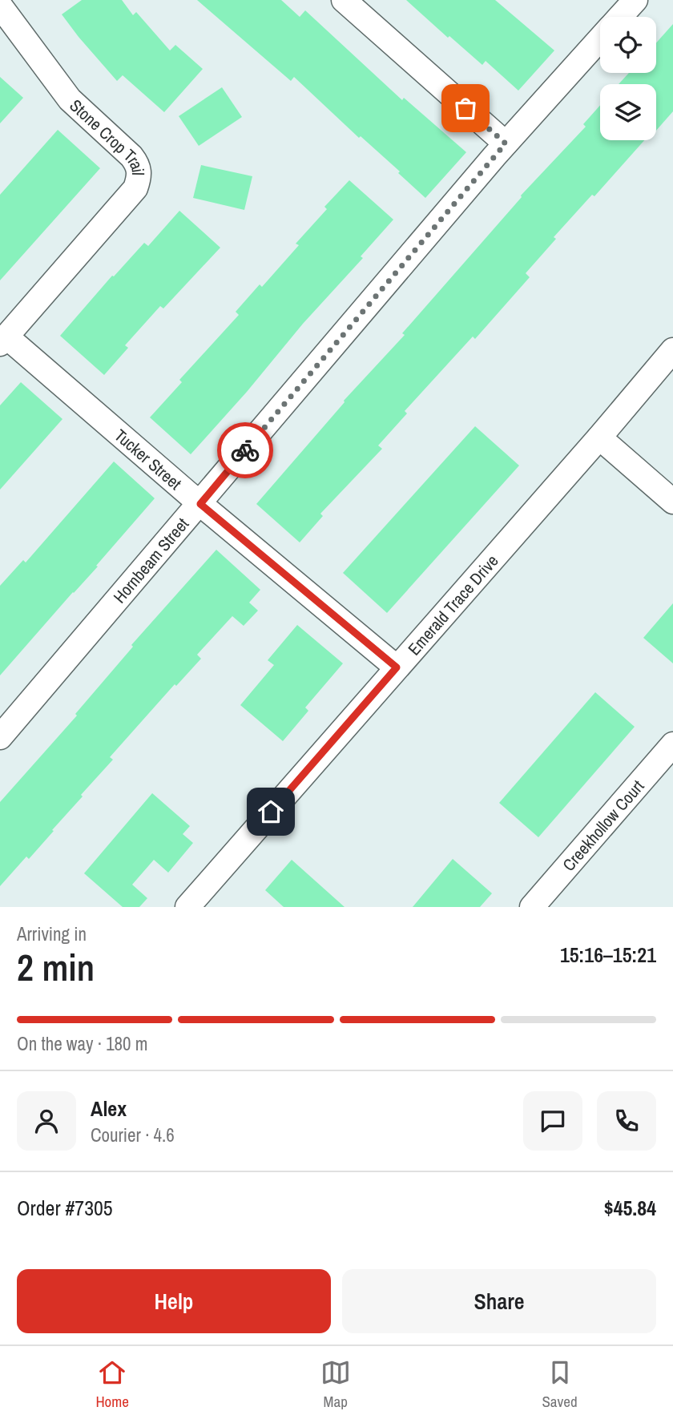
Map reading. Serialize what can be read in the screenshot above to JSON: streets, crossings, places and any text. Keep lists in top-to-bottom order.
{
  "streets": {
    "street": [
      "Stone Crop Trail",
      "Tucker Street",
      "Hornbeam Street",
      "Emerald Trace Drive",
      "Creekhollow Court"
    ]
  },
  "crossings": [
    ["Stone Crop Trail", "Tucker Street"],
    ["Tucker Street", "Hornbeam Street"],
    ["Tucker Street", "Emerald Trace Drive"]
  ],
  "page": {
    "heading": ["2 min", "Arriving in", "15:16–15:21"],
    "panel": [
      "Alex",
      "Courier · 4.6",
      "Order #7305",
      "$45.84"
    ],
    "bar": "On the way · 180 m",
    "buttons": ["Help", "Share"],
    "tabs": ["Home", "Map", "Saved"]
  }
}
